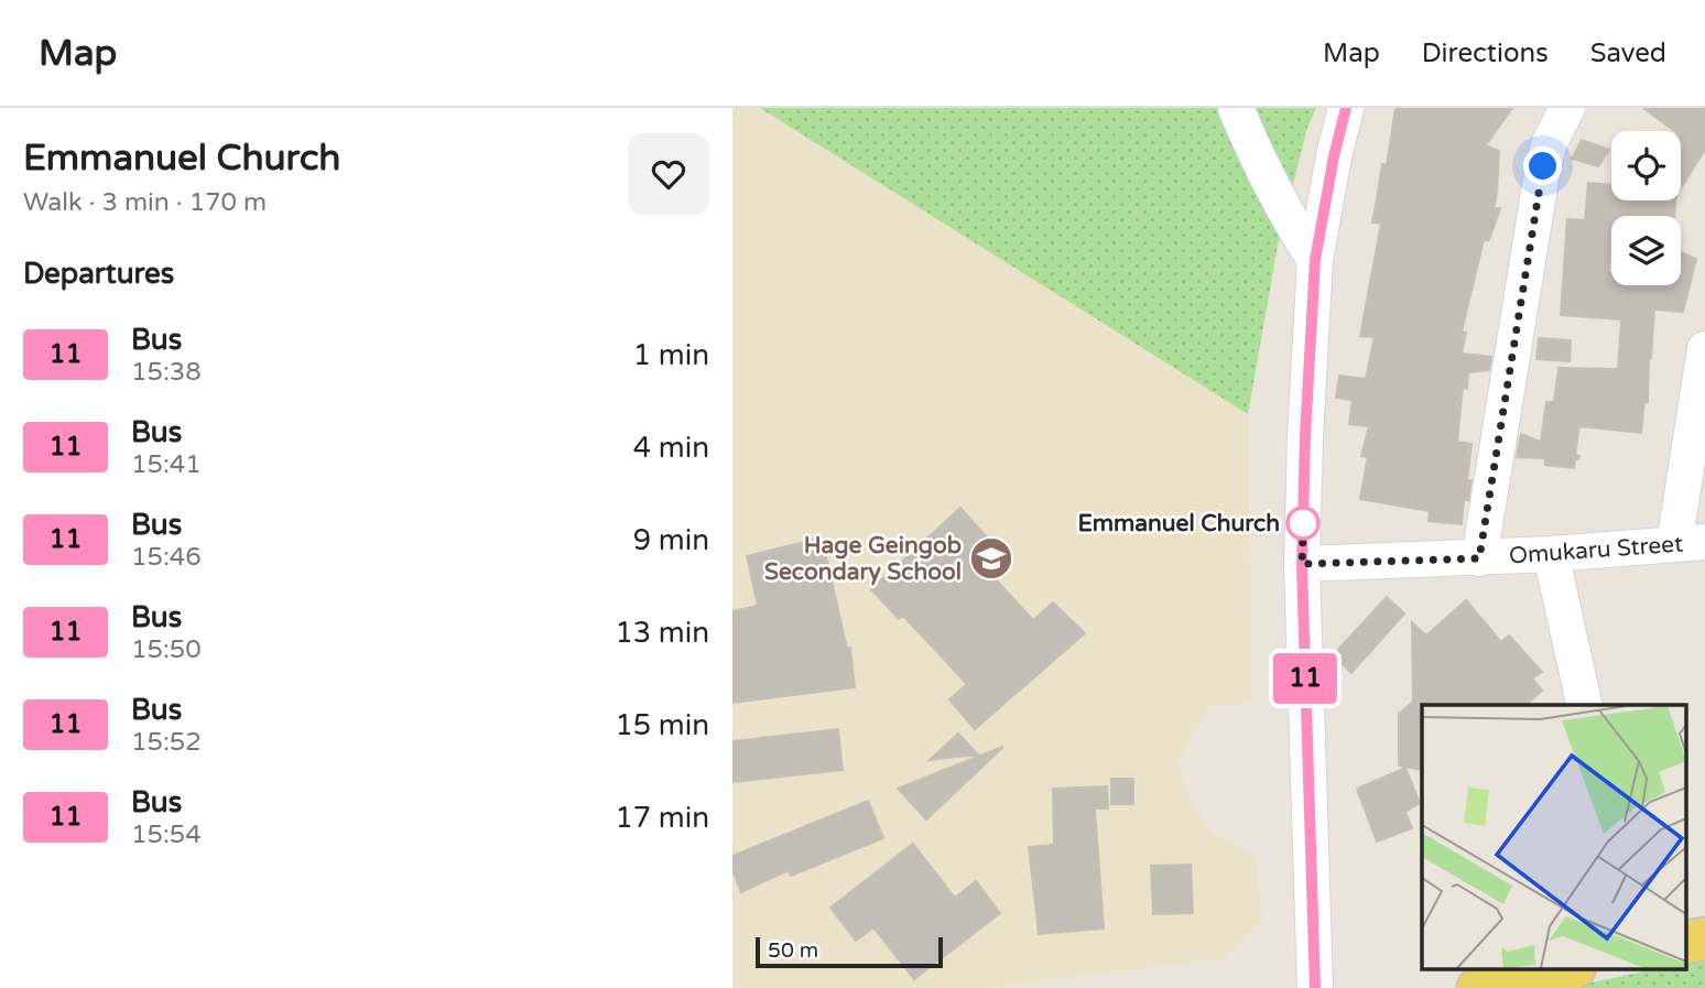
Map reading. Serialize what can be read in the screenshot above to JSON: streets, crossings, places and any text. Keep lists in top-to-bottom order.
{
  "streets": {
    "street": ["Omukaru Street"]
  },
  "places": {
    "other": ["Emmanuel Church"],
    "school or university": ["Hage Geingob Secondary School"]
  },
  "lines": ["bus line 11"],
  "scale_bar": "50 m",
  "page": {
    "header": "Map",
    "nav": ["Map", "Directions", "Saved"],
    "heading": [
      ["Emmanuel Church", "Walk · 3 min · 170 m"],
      "Departures"
    ],
    "on_map": "11",
    "list": [
      {
        "mark": "11",
        "name": "Bus",
        "note": "15:38",
        "value": "1 min"
      },
      {
        "mark": "11",
        "name": "Bus",
        "note": "15:41",
        "value": "4 min"
      },
      {
        "mark": "11",
        "name": "Bus",
        "note": "15:46",
        "value": "9 min"
      },
      {
        "mark": "11",
        "name": "Bus",
        "note": "15:50",
        "value": "13 min"
      },
      {
        "mark": "11",
        "name": "Bus",
        "note": "15:52",
        "value": "15 min"
      },
      {
        "mark": "11",
        "name": "Bus",
        "note": "15:54",
        "value": "17 min"
      }
    ],
    "scale": "50 m"
  }
}
